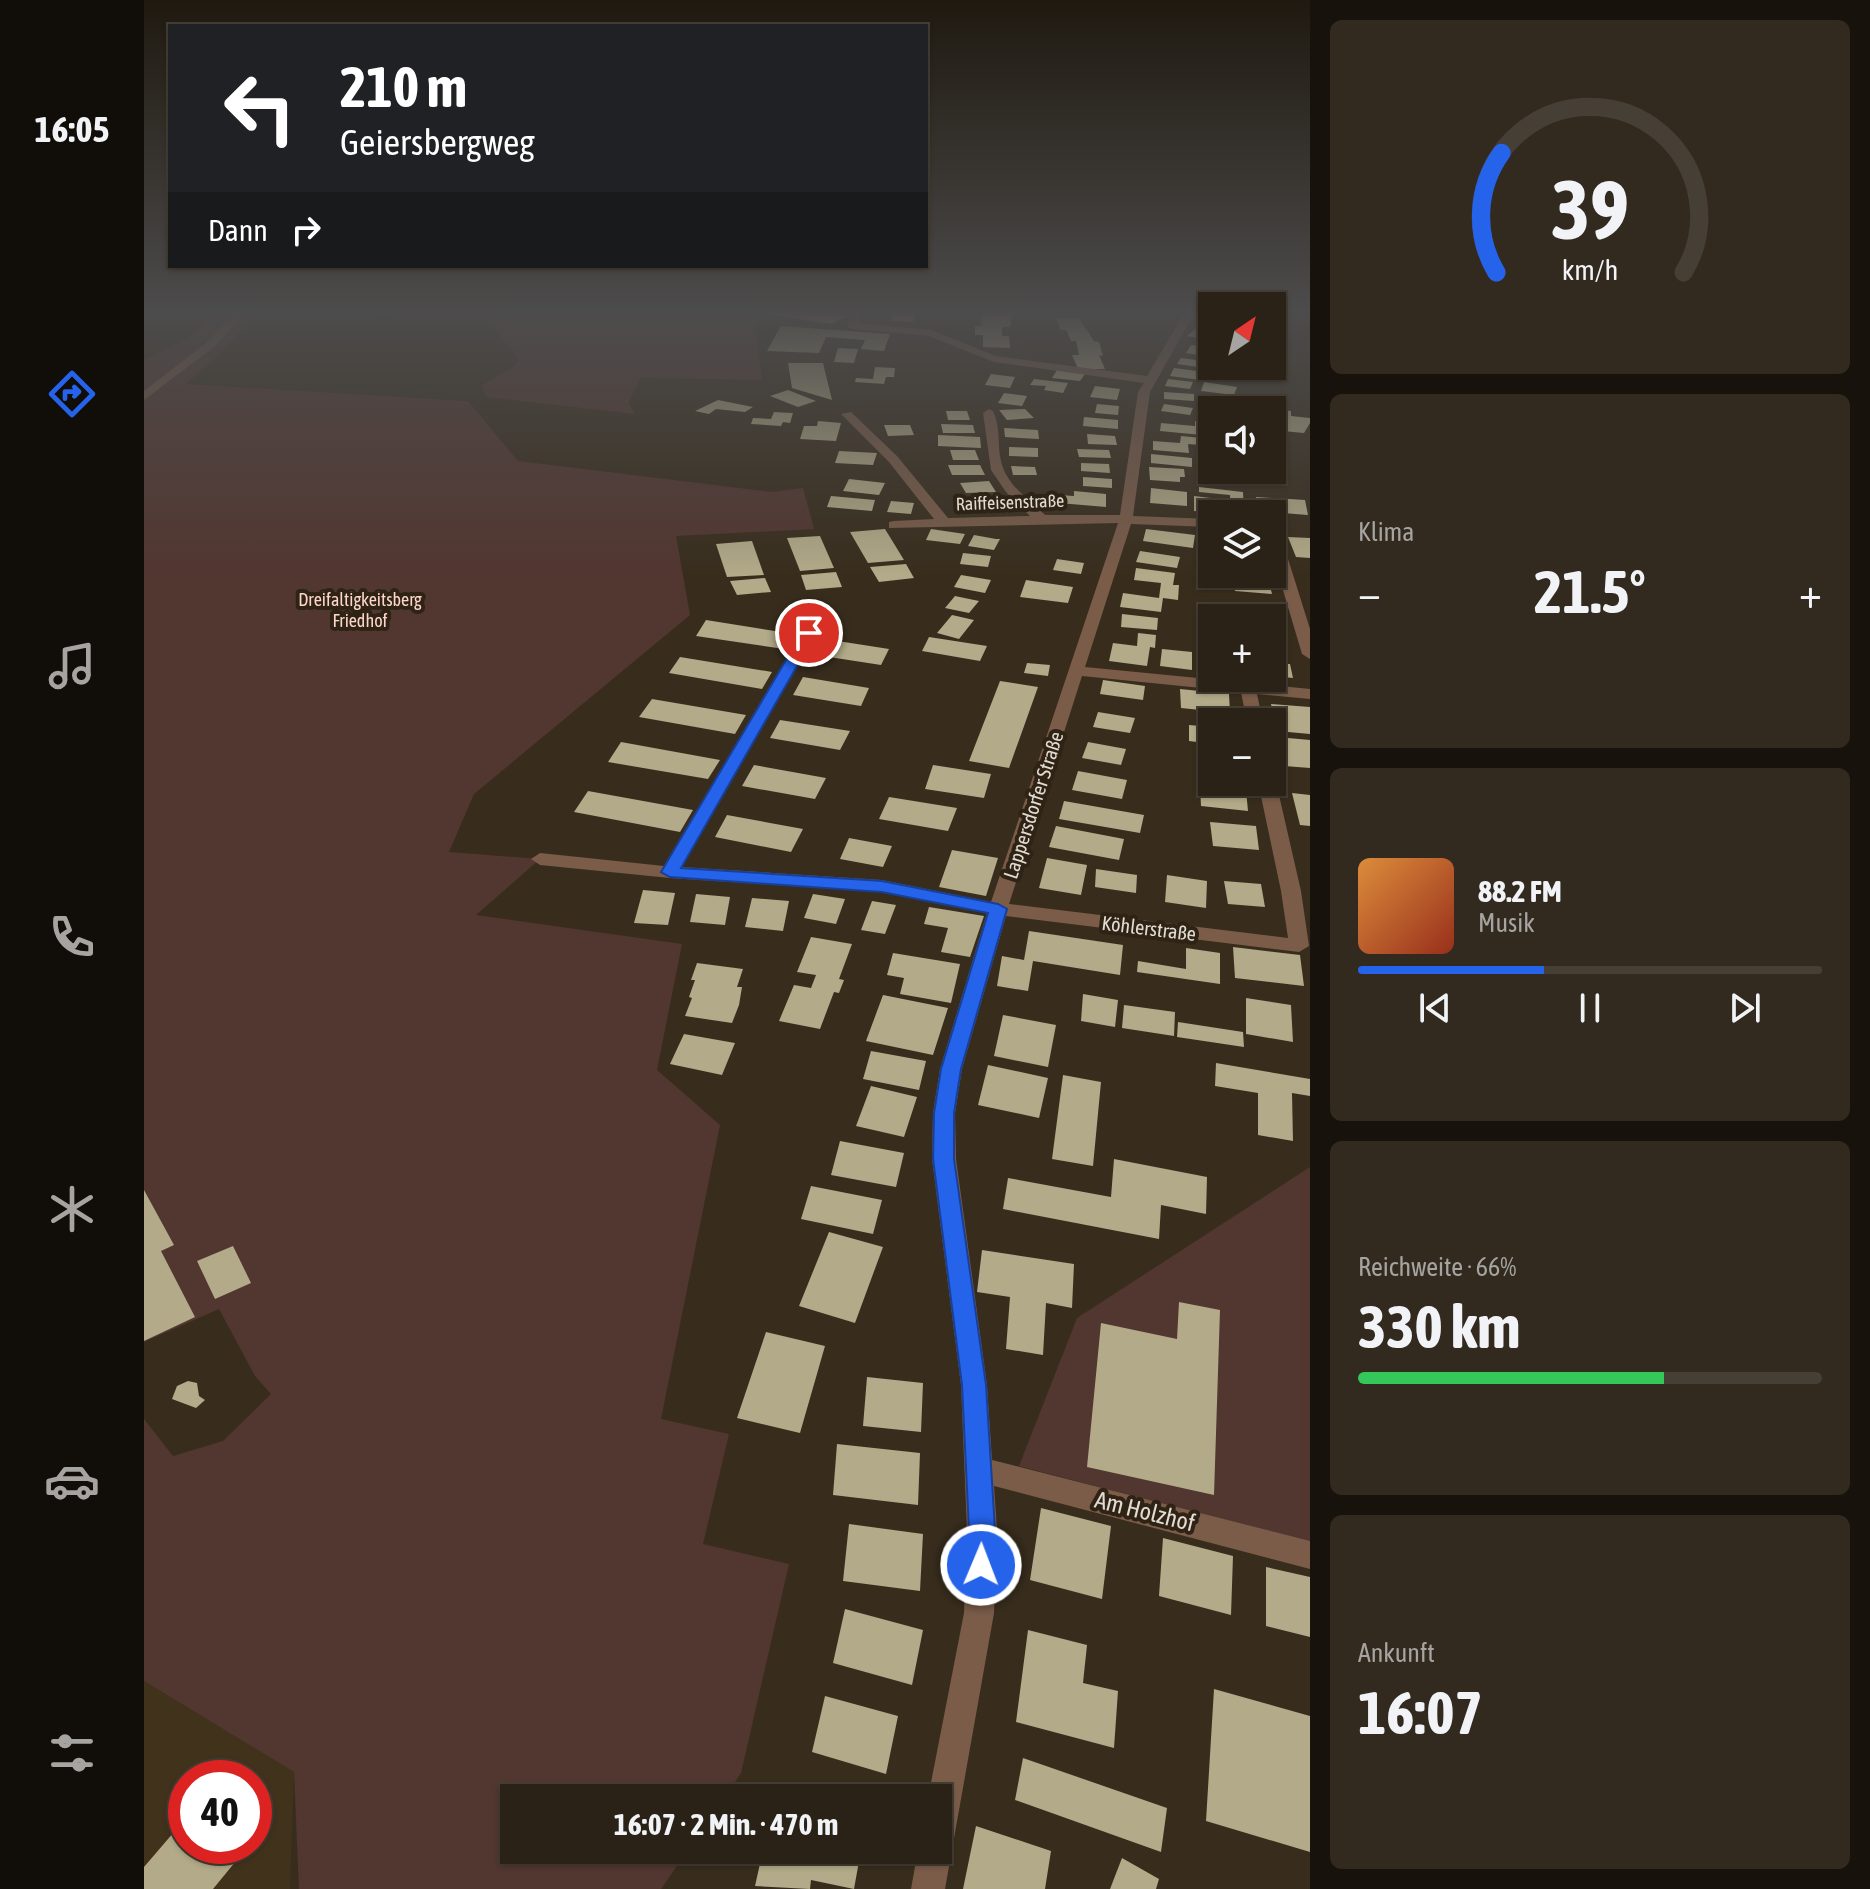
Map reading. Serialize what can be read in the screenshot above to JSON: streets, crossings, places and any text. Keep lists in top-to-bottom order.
{
  "streets": {
    "street": [
      "Raiffeisenstraße",
      "Lappersdorfer Straße",
      "Köhlerstraße",
      "Am Holzhof"
    ]
  },
  "crossings": [
    ["Raiffeisenstraße", "Lappersdorfer Straße"],
    ["Lappersdorfer Straße", "Köhlerstraße"],
    ["Lappersdorfer Straße", "Am Holzhof"]
  ],
  "parks": ["Dreifaltigkeitsberg Friedhof"],
  "north": "top right",
  "page": {
    "tabs": "16:05",
    "turn": ["210 m", "Geiersbergweg"],
    "then": "Dann",
    "map_buttons": ["+", "−"],
    "tile": [
      "Klima",
      ["Reichweite · 66%", "330 km"],
      ["Ankunft", "16:07"]
    ],
    "heat": ["−", "21.5°", "+"],
    "song": ["88.2 FM", "Musik"],
    "limit": "40",
    "trip": "16:07 · 2 Min. · 470 m",
    "gauge": ["39", "km/h"]
  }
}
